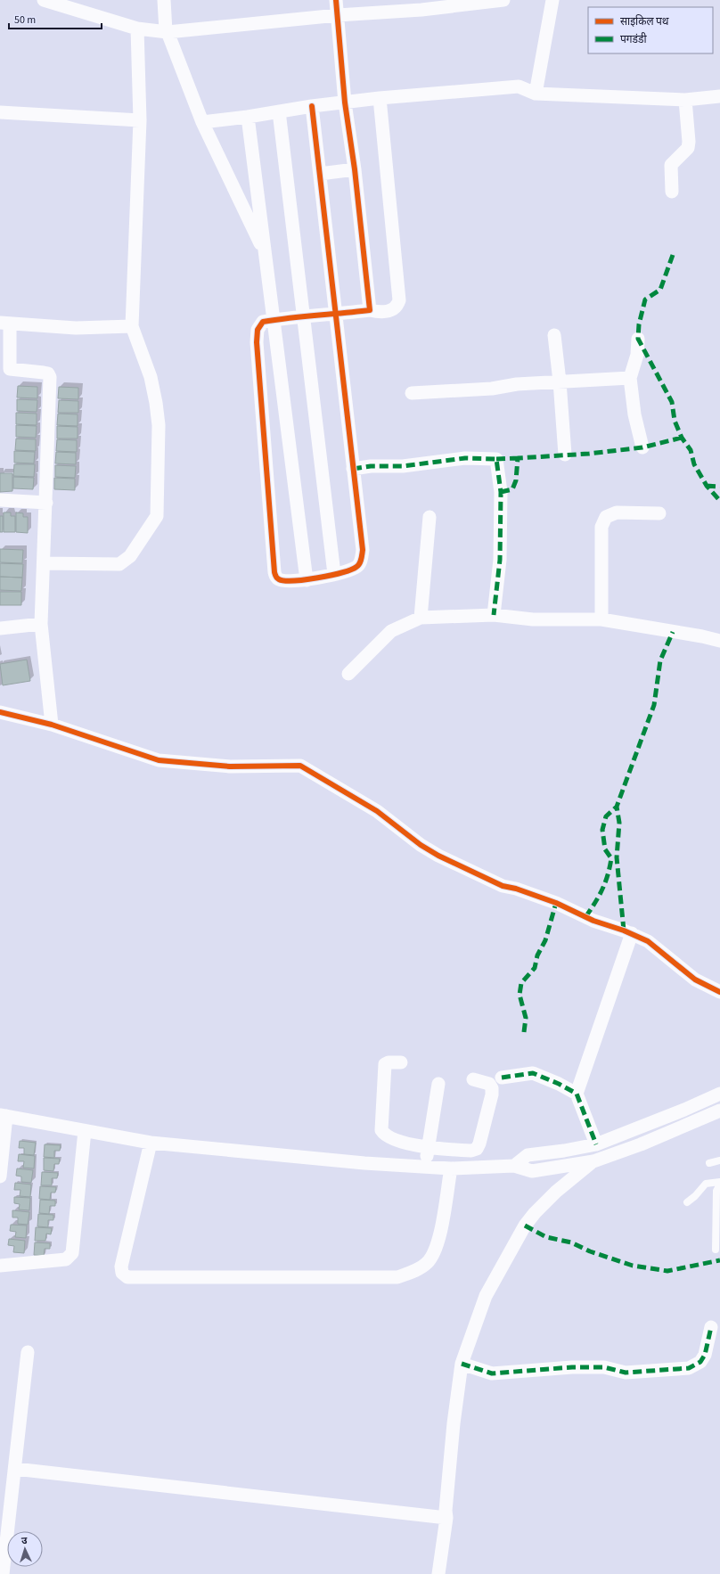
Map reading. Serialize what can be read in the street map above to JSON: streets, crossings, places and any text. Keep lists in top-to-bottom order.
{
  "legend": ["साइकिल पथ", "पगडंडी"],
  "scale_bar": "50 m",
  "north": "top"
}
